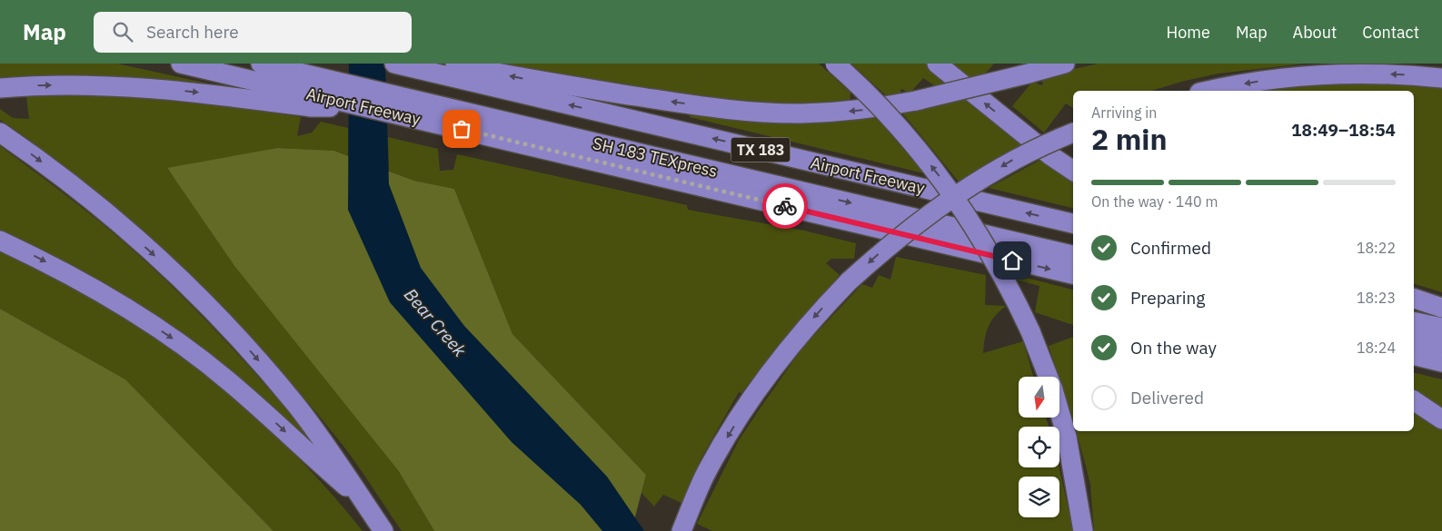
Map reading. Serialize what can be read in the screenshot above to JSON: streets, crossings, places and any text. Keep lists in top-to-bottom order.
{
  "streets": {
    "highway": ["Airport Freeway", "TX 183", "SH 183 TEXpress"]
  },
  "crossings": [
    ["Airport Freeway", "SH 183 TEXpress"]
  ],
  "water": ["Bear Creek"],
  "north": "bottom",
  "page": {
    "header": "Map",
    "search": "Search here",
    "nav": [
      "Home",
      "Map",
      "About",
      "Contact"
    ],
    "heading": ["2 min", "Arriving in", "18:49–18:54"],
    "bar": "On the way · 140 m",
    "list": [
      ["Confirmed", "18:22"],
      ["Preparing", "18:23"],
      ["On the way", "18:24"],
      "Delivered"
    ]
  }
}
